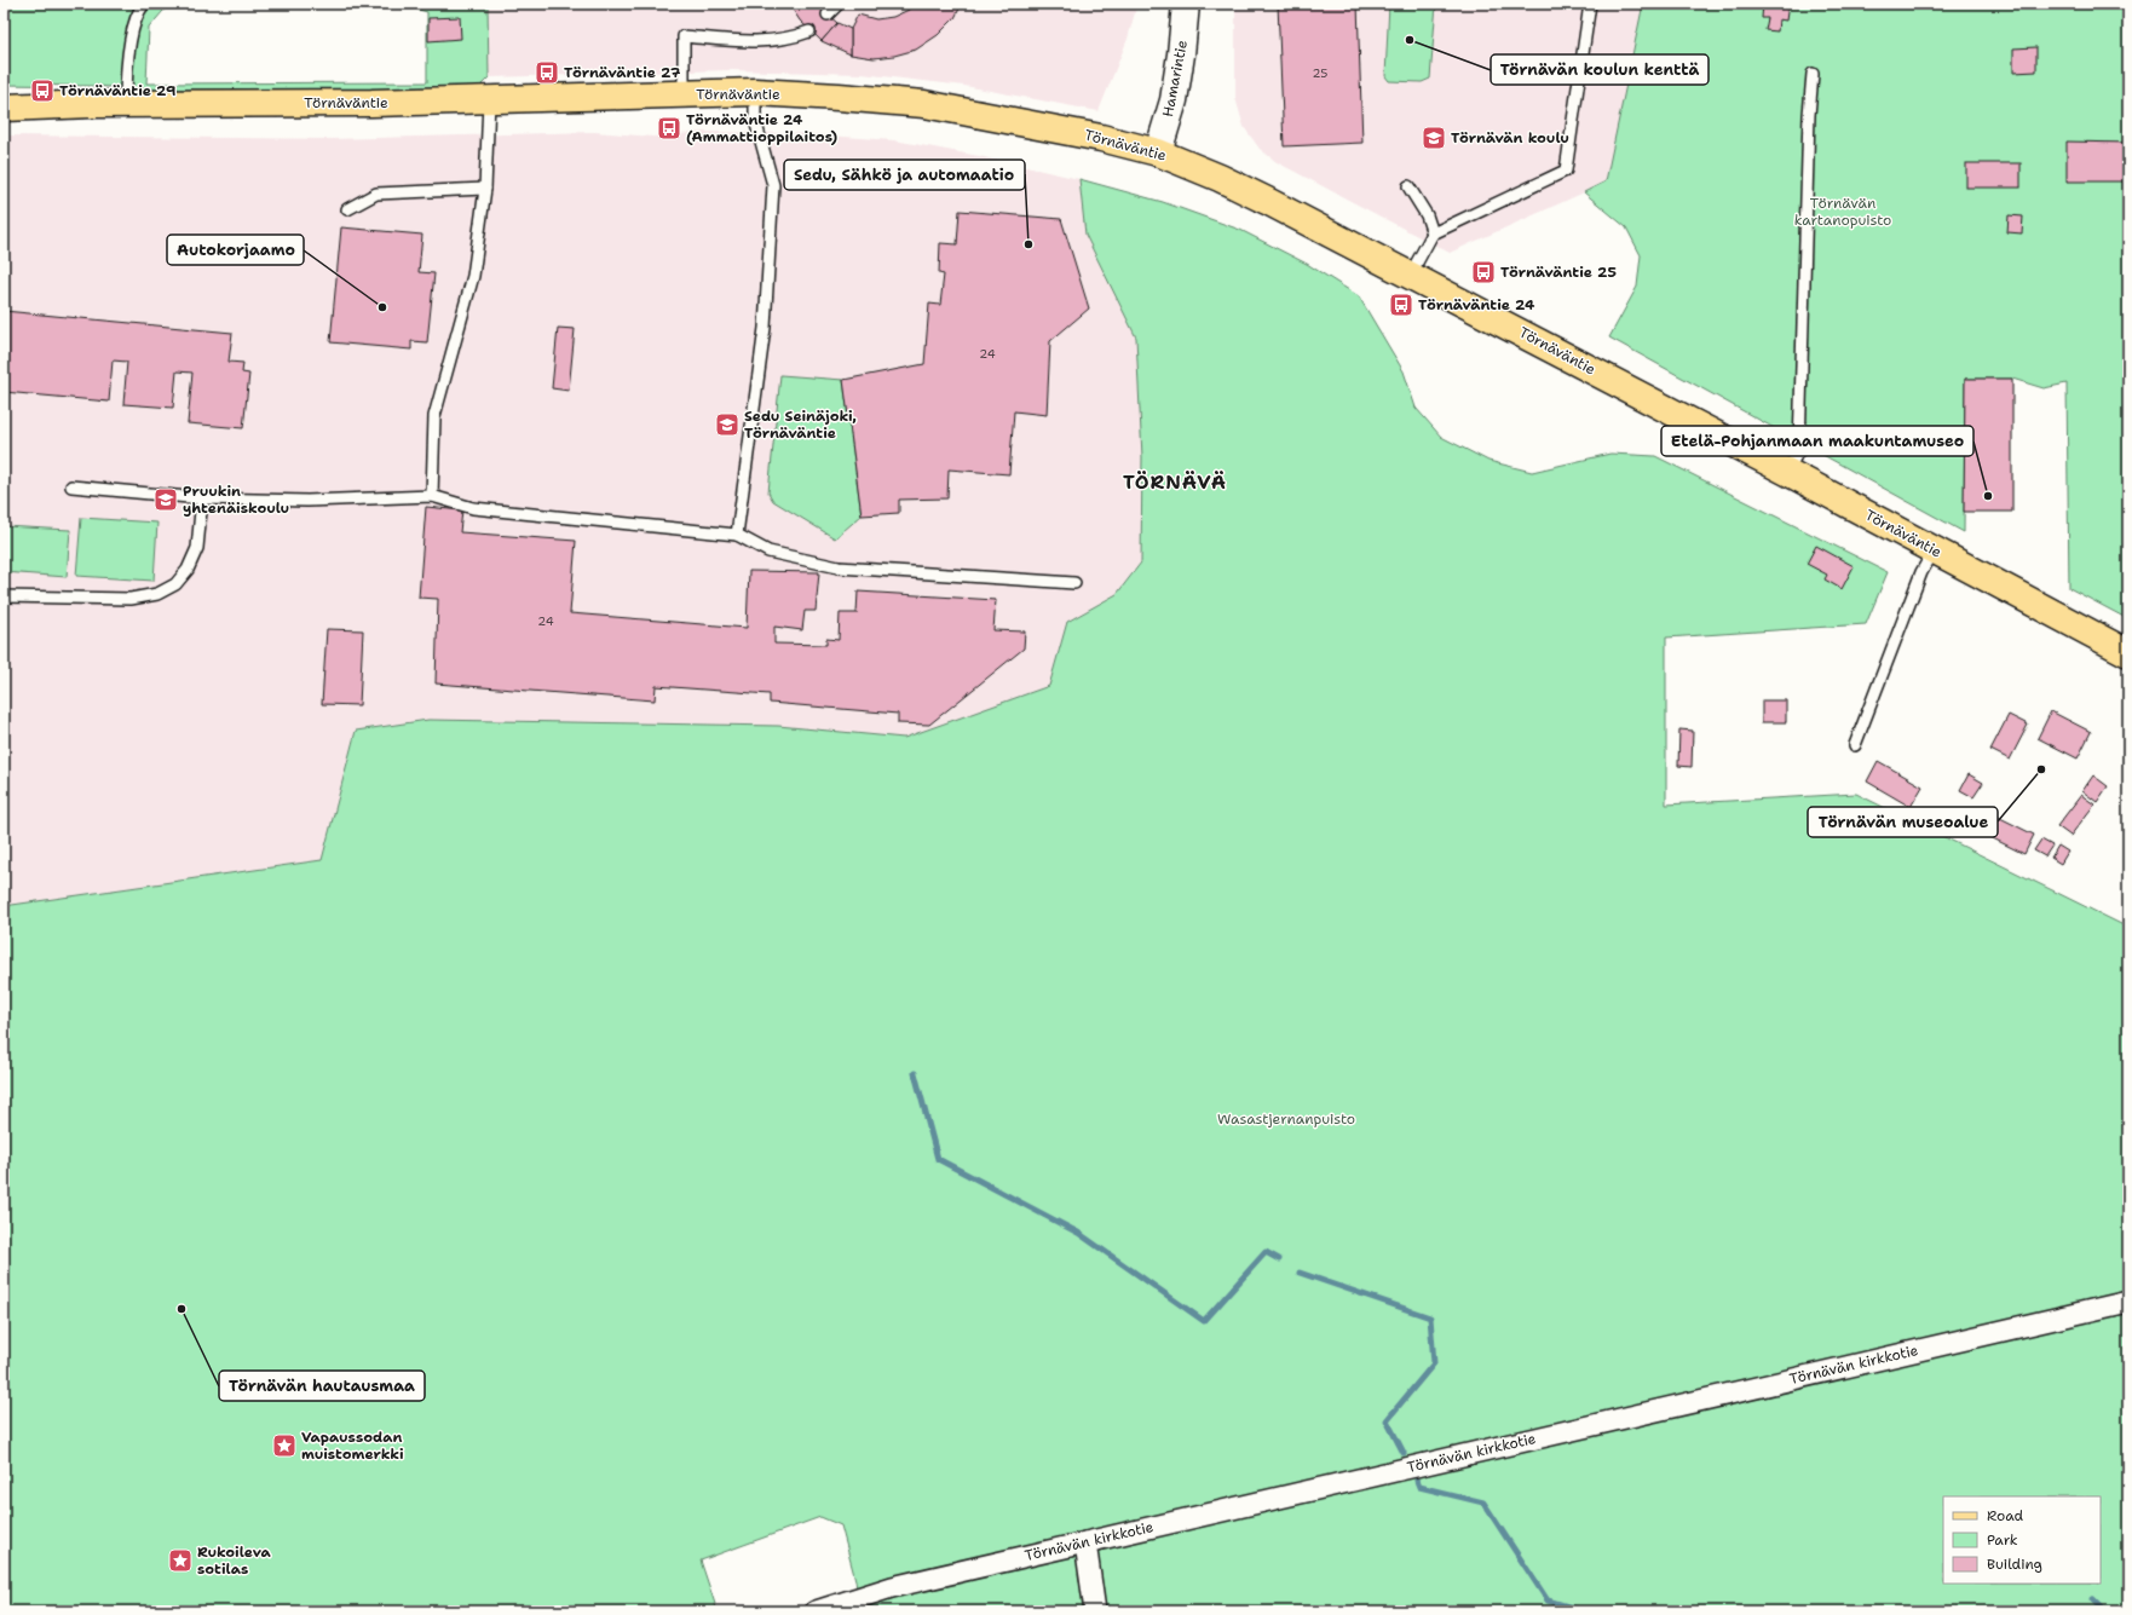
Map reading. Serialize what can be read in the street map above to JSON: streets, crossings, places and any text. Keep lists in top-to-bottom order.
{
  "streets": {
    "main road": ["Hamarintie", "Törnäväntie"],
    "street": ["Törnävän kirkkotie"]
  },
  "crossings": [
    ["Hamarintie", "Törnäväntie"]
  ],
  "districts": ["TÖRNÄVÄ"],
  "parks": ["Törnävän kartanopuisto", "Wasastjernanpuisto"],
  "places": {
    "other": [
      "Törnävän koulun kenttä",
      "Sedu, Sähkö ja automaatio",
      "Autokorjaamo",
      "Etelä-Pohjanmaan maakuntamuseo",
      "Törnävän museoalue",
      "Törnävän hautausmaa"
    ],
    "bus stop": [
      "Törnäväntie 27",
      "Törnäväntie 29",
      "Törnäväntie 24 (Ammattioppilaitos)",
      "Törnäväntie 25",
      "Törnäväntie 24"
    ],
    "school or university": ["Törnävän koulu", "Sedu Seinäjoki, Törnäväntie", "Pruukin yhtenäiskoulu"],
    "place": ["Vapaussodan muistomerkki", "Rukoileva sotilas"]
  },
  "house_numbers": ["25", "24", "24"],
  "legend": ["Road", "Park", "Building"]
}
